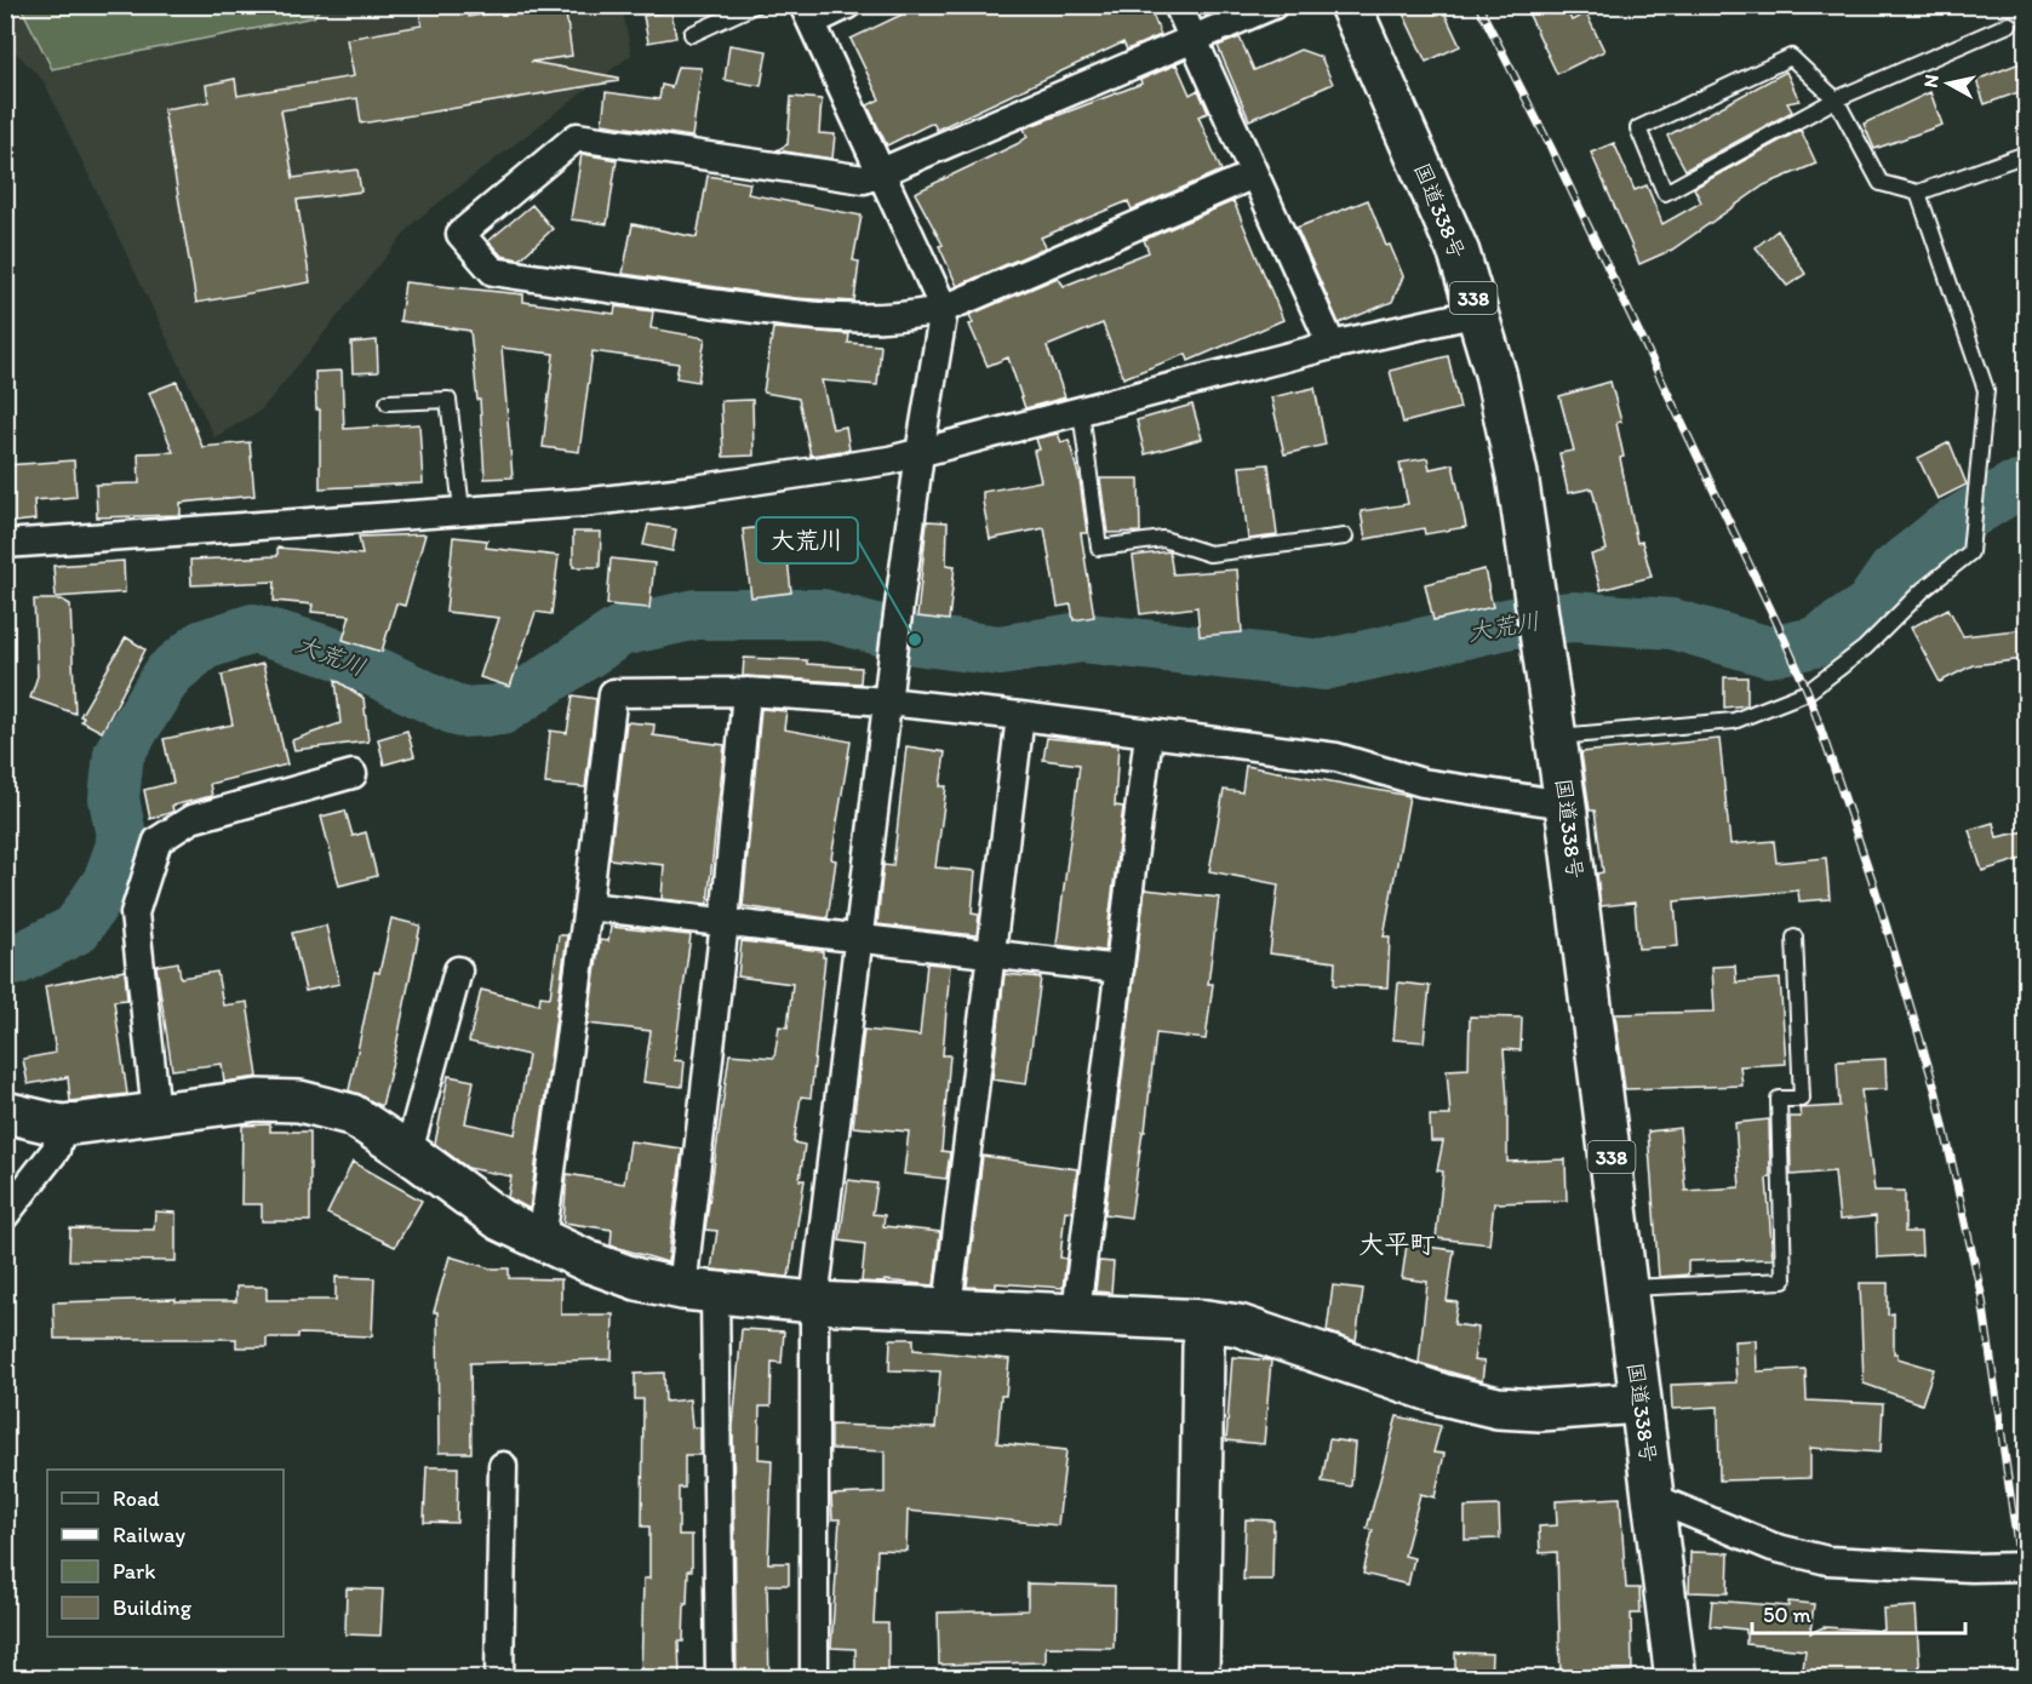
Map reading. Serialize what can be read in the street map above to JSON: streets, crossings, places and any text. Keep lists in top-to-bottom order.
{
  "streets": {
    "main road": ["国道338号", "338"]
  },
  "districts": ["大平町"],
  "water": ["大荒川"],
  "places": ["大荒川"],
  "legend": [
    "Road",
    "Railway",
    "Park",
    "Building"
  ],
  "scale_bar": "50 m",
  "north": "left"
}
